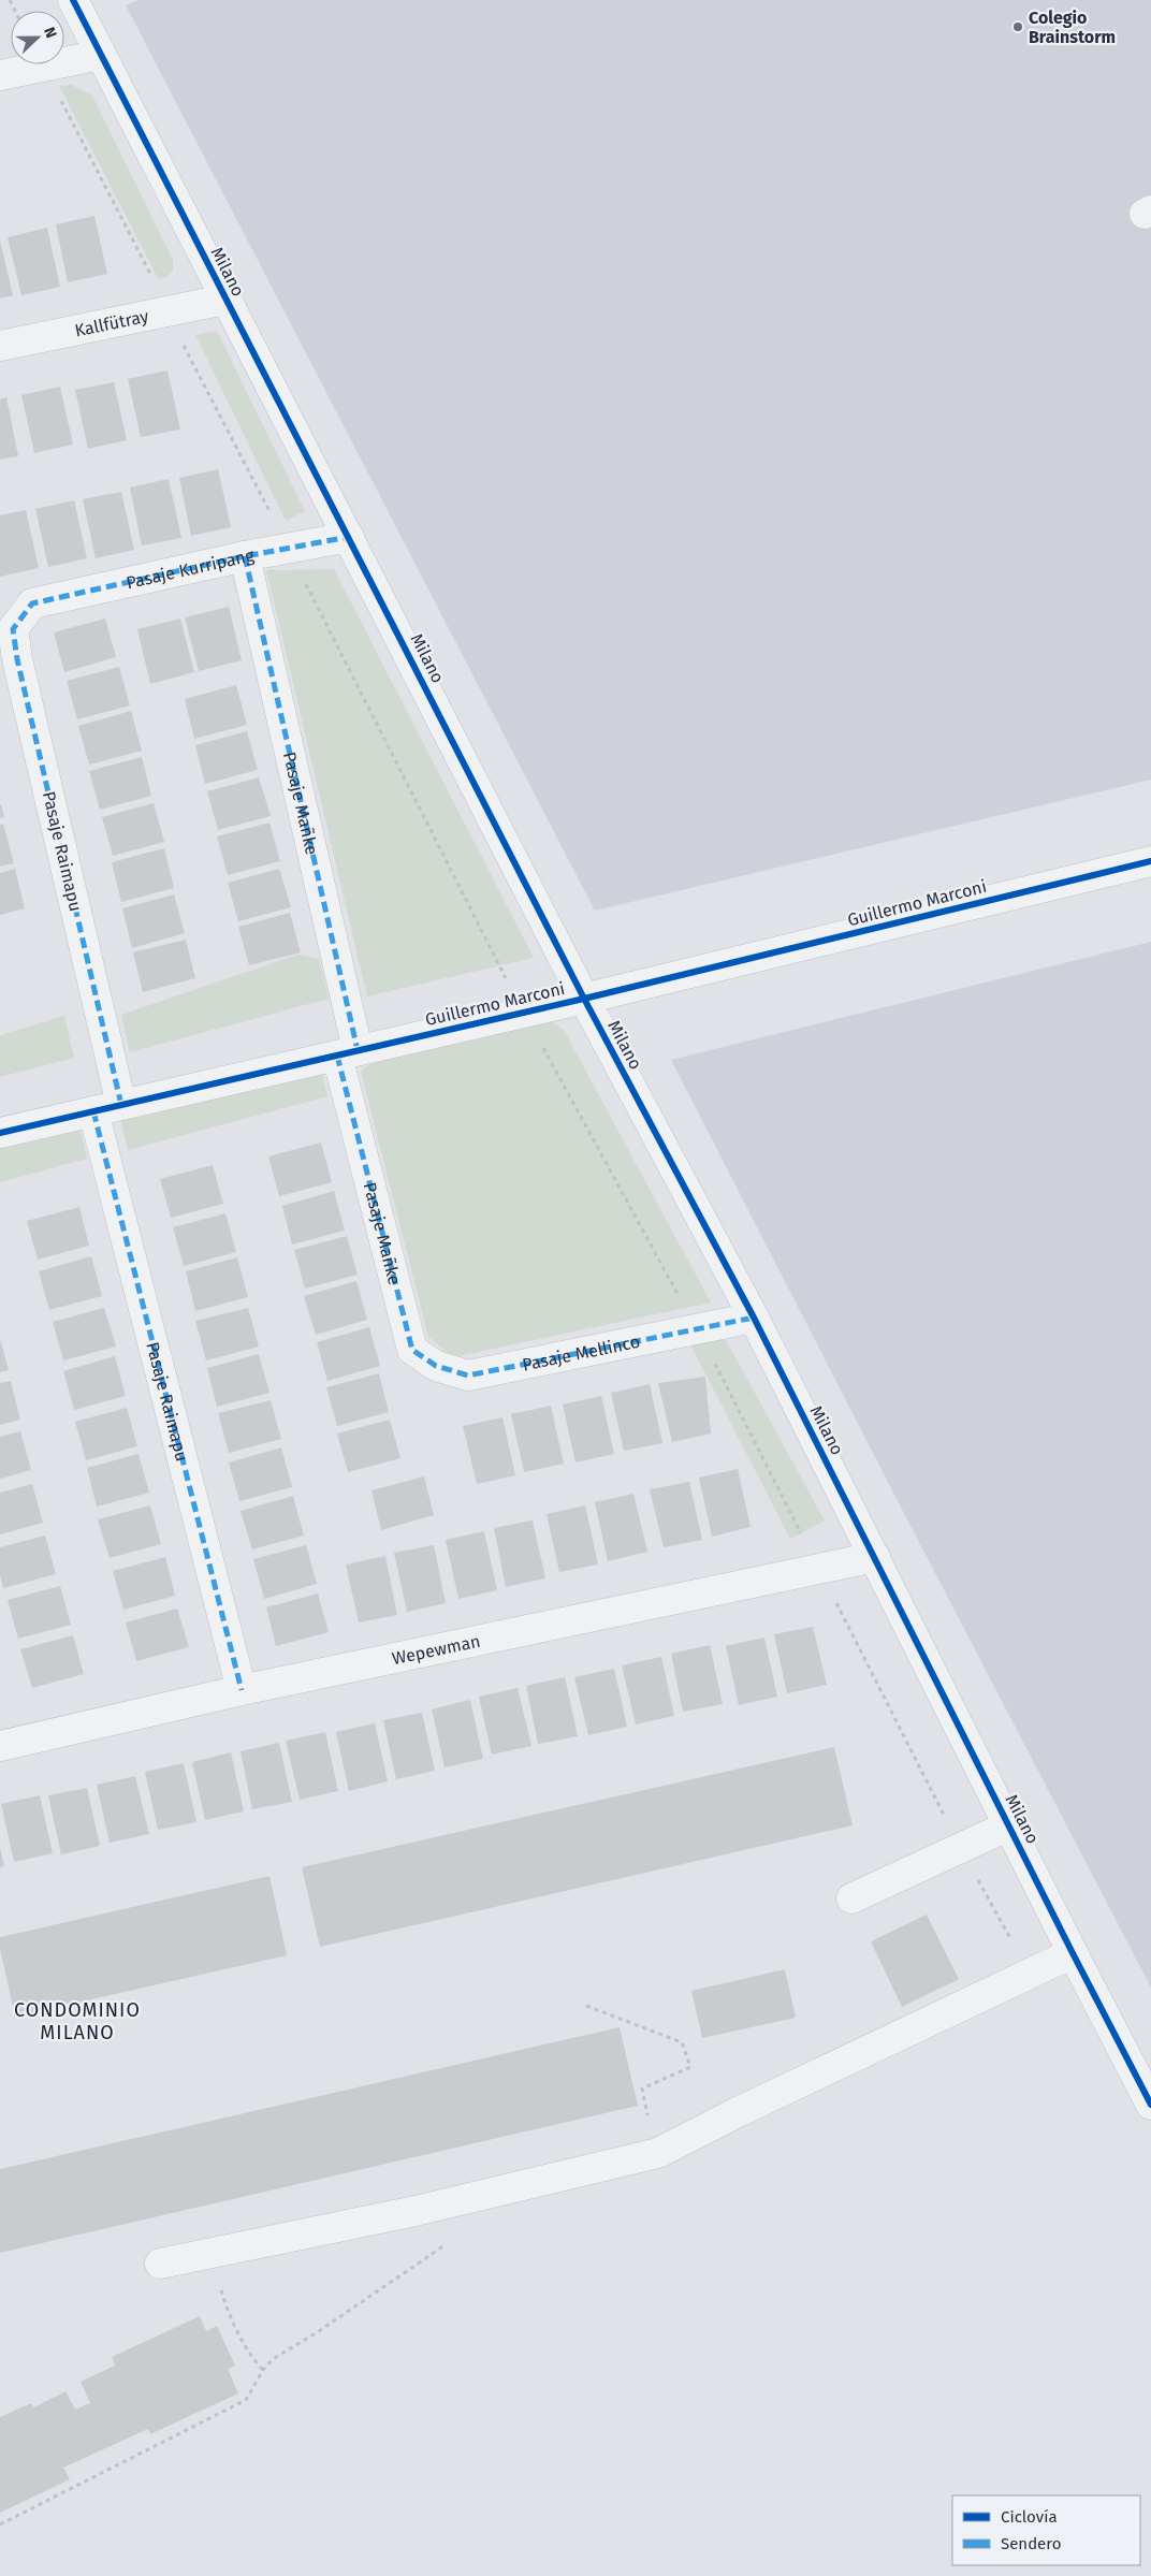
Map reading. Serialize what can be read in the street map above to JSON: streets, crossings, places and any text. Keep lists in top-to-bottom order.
{
  "streets": {
    "street": [
      "Milano",
      "Kallfütray",
      "Pasaje Kurripang",
      "Pasaje Mañke",
      "Pasaje Raimapu",
      "Guillermo Marconi",
      "Pasaje Mellinco",
      "Wepewman"
    ]
  },
  "crossings": [
    ["Milano", "Kallfütray"],
    ["Milano", "Pasaje Kurripang"],
    ["Milano", "Guillermo Marconi"],
    ["Milano", "Pasaje Mellinco"],
    ["Milano", "Wepewman"],
    ["Pasaje Kurripang", "Pasaje Mañke"],
    ["Pasaje Kurripang", "Pasaje Raimapu"],
    ["Pasaje Mañke", "Guillermo Marconi"],
    ["Pasaje Mañke", "Pasaje Mellinco"],
    ["Pasaje Raimapu", "Guillermo Marconi"],
    ["Pasaje Raimapu", "Wepewman"]
  ],
  "districts": ["CONDOMINIO MILANO"],
  "places": ["Colegio Brainstorm"],
  "legend": ["Ciclovía", "Sendero"],
  "north": "right"
}
